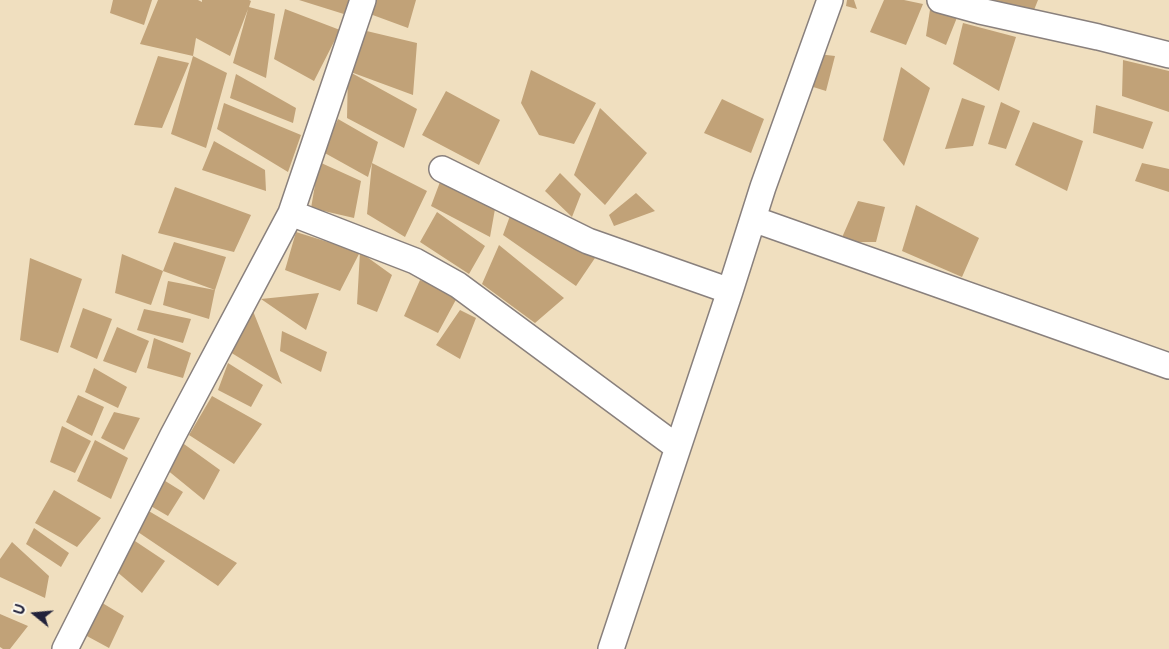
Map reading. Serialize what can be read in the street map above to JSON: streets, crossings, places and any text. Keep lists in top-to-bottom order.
{
  "north": "left"
}
